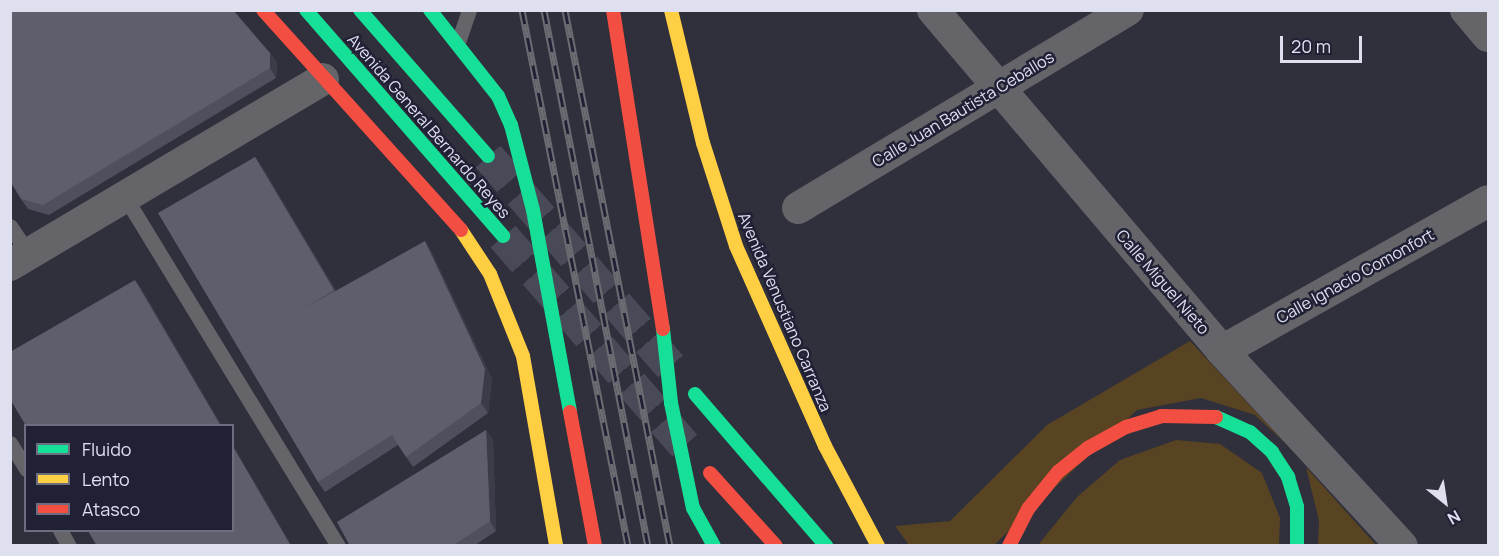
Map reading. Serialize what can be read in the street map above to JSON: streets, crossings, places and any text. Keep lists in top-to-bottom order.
{
  "streets": {
    "main road": ["Avenida General Bernardo Reyes", "Avenida Venustiano Carranza"],
    "street": ["Calle Juan Bautista Ceballos", "Calle Ignacio Comonfort", "Calle Miguel Nieto"]
  },
  "crossings": [
    ["Calle Juan Bautista Ceballos", "Calle Miguel Nieto"],
    ["Calle Ignacio Comonfort", "Calle Miguel Nieto"]
  ],
  "legend": ["Fluido", "Lento", "Atasco"],
  "scale_bar": "20 m",
  "north": "bottom right"
}
